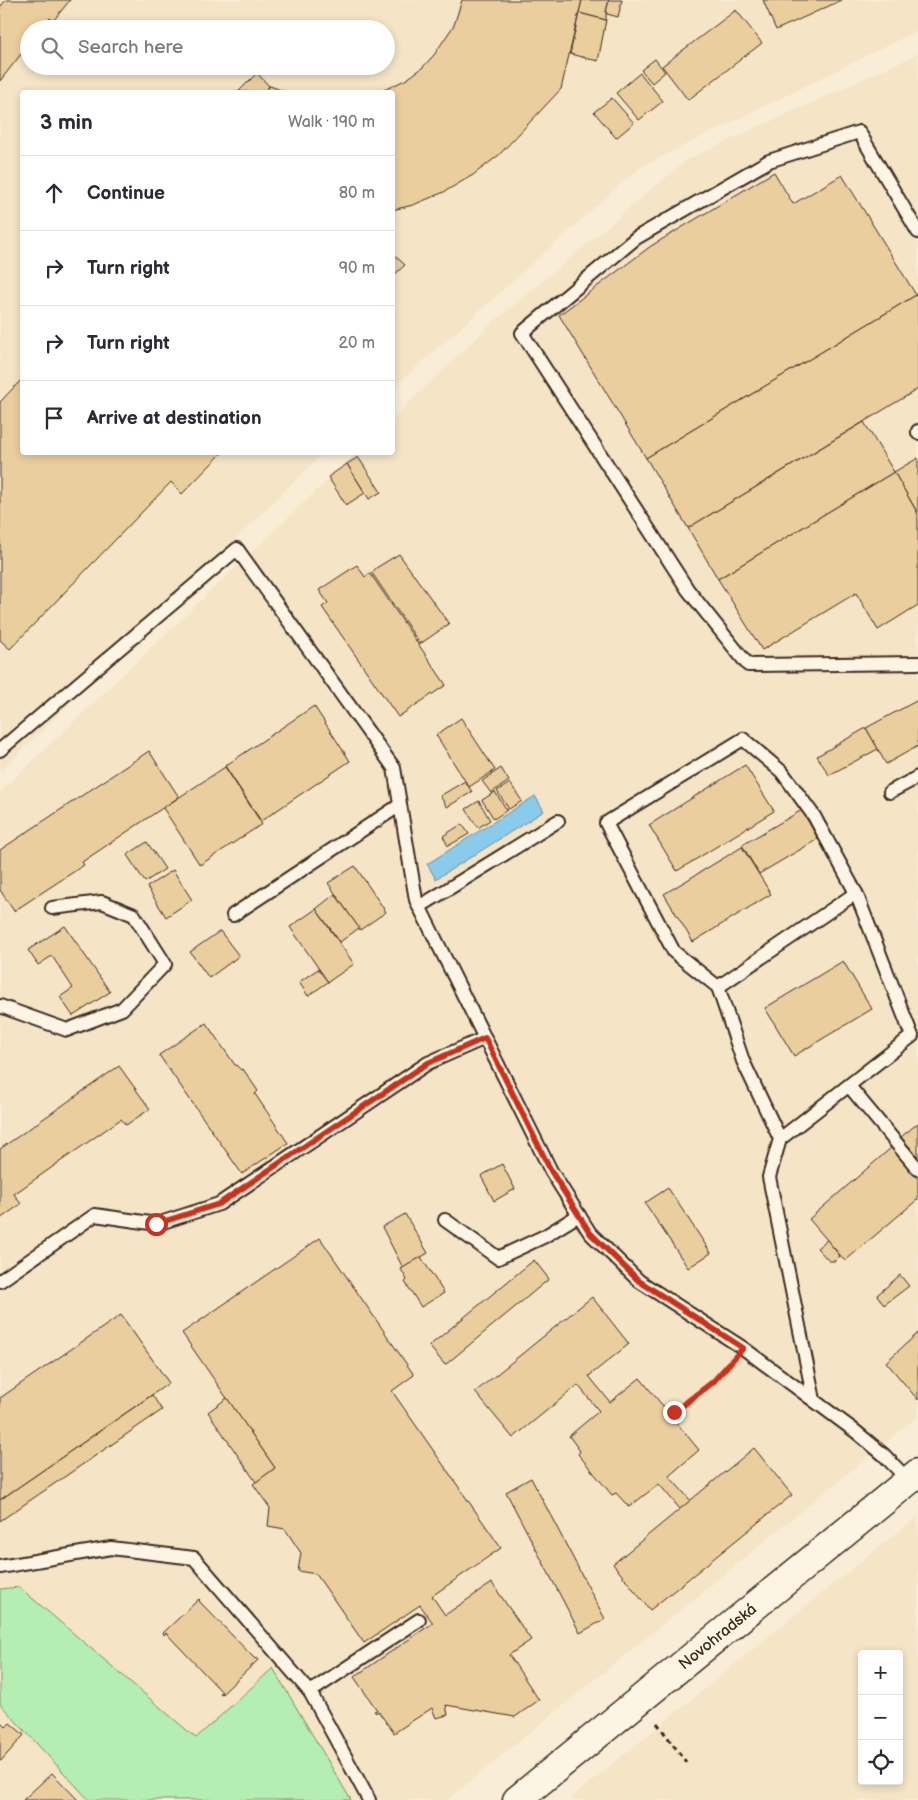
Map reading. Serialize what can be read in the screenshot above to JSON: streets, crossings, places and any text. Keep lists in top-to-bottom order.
{
  "streets": {
    "main road": ["Novohradská"]
  },
  "page": {
    "search": "Search here",
    "heading": ["3 min", "Walk · 190 m"],
    "list": [
      ["Continue", "80 m"],
      ["Turn right", "90 m"],
      ["Turn right", "20 m"],
      "Arrive at destination"
    ],
    "map_buttons": ["+", "−"]
  }
}
